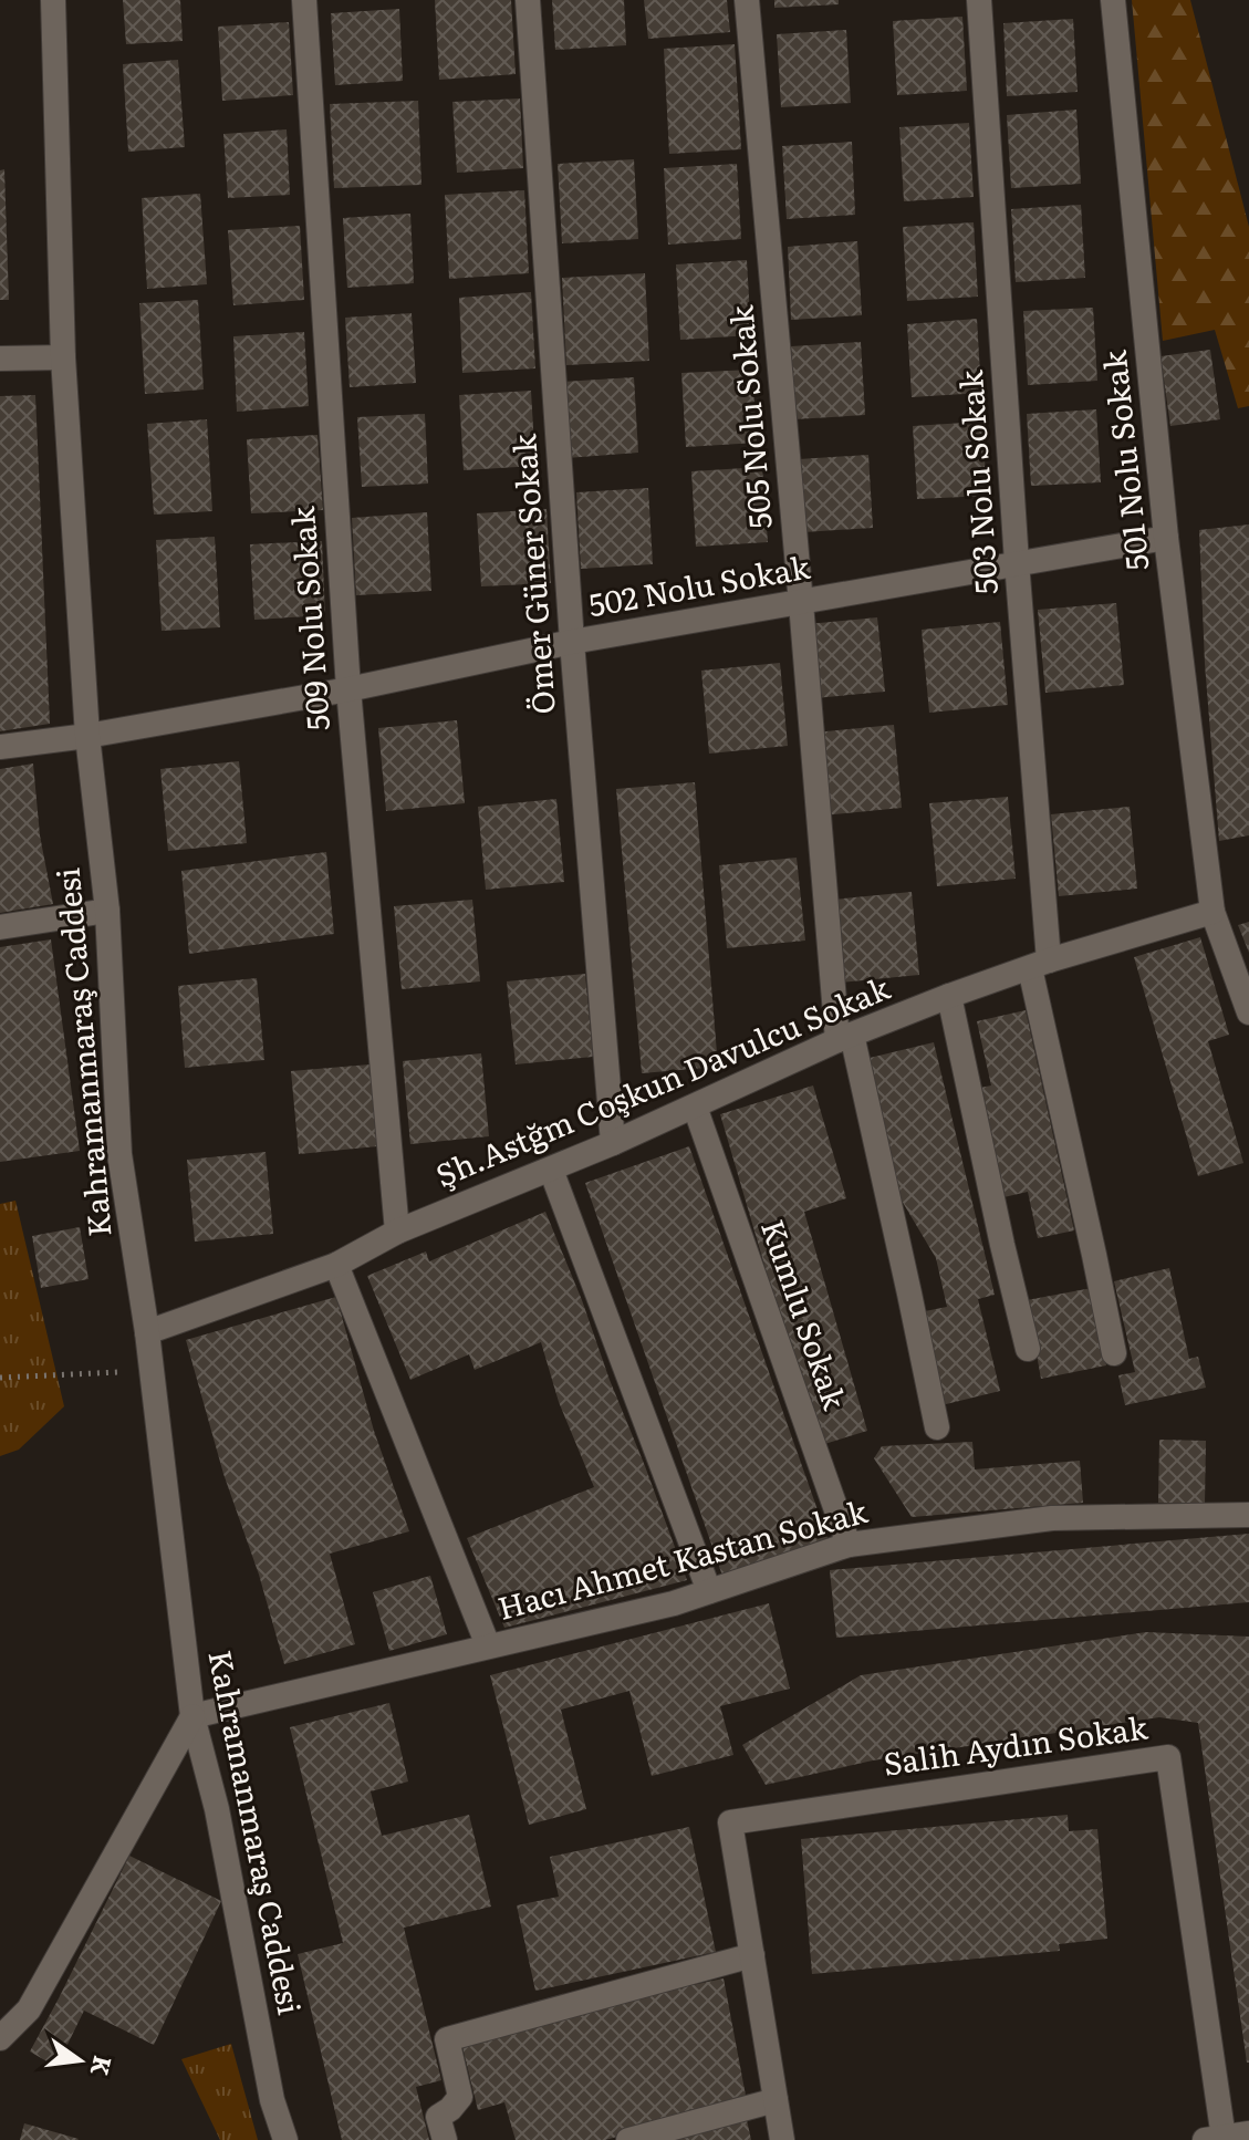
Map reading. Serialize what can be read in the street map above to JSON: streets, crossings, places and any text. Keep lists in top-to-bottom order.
{
  "streets": {
    "street": [
      "505 Nolu Sokak",
      "501 Nolu Sokak",
      "503 Nolu Sokak",
      "Ömer Güner Sokak",
      "502 Nolu Sokak",
      "509 Nolu Sokak",
      "Kahramanmaraş Caddesi",
      "Şh.Astğm Coşkun Davulcu Sokak",
      "Kumlu Sokak",
      "Hacı Ahmet Kastan Sokak",
      "Salih Aydın Sokak"
    ]
  },
  "crossings": [
    ["505 Nolu Sokak", "502 Nolu Sokak"],
    ["505 Nolu Sokak", "Şh.Astğm Coşkun Davulcu Sokak"],
    ["501 Nolu Sokak", "502 Nolu Sokak"],
    ["501 Nolu Sokak", "Şh.Astğm Coşkun Davulcu Sokak"],
    ["503 Nolu Sokak", "502 Nolu Sokak"],
    ["503 Nolu Sokak", "Şh.Astğm Coşkun Davulcu Sokak"],
    ["Ömer Güner Sokak", "502 Nolu Sokak"],
    ["Ömer Güner Sokak", "Şh.Astğm Coşkun Davulcu Sokak"],
    ["502 Nolu Sokak", "509 Nolu Sokak"],
    ["502 Nolu Sokak", "Kahramanmaraş Caddesi"],
    ["509 Nolu Sokak", "Şh.Astğm Coşkun Davulcu Sokak"],
    ["Kahramanmaraş Caddesi", "Şh.Astğm Coşkun Davulcu Sokak"],
    ["Kahramanmaraş Caddesi", "Hacı Ahmet Kastan Sokak"],
    ["Şh.Astğm Coşkun Davulcu Sokak", "Kumlu Sokak"],
    ["Kumlu Sokak", "Hacı Ahmet Kastan Sokak"]
  ],
  "north": "right"
}
